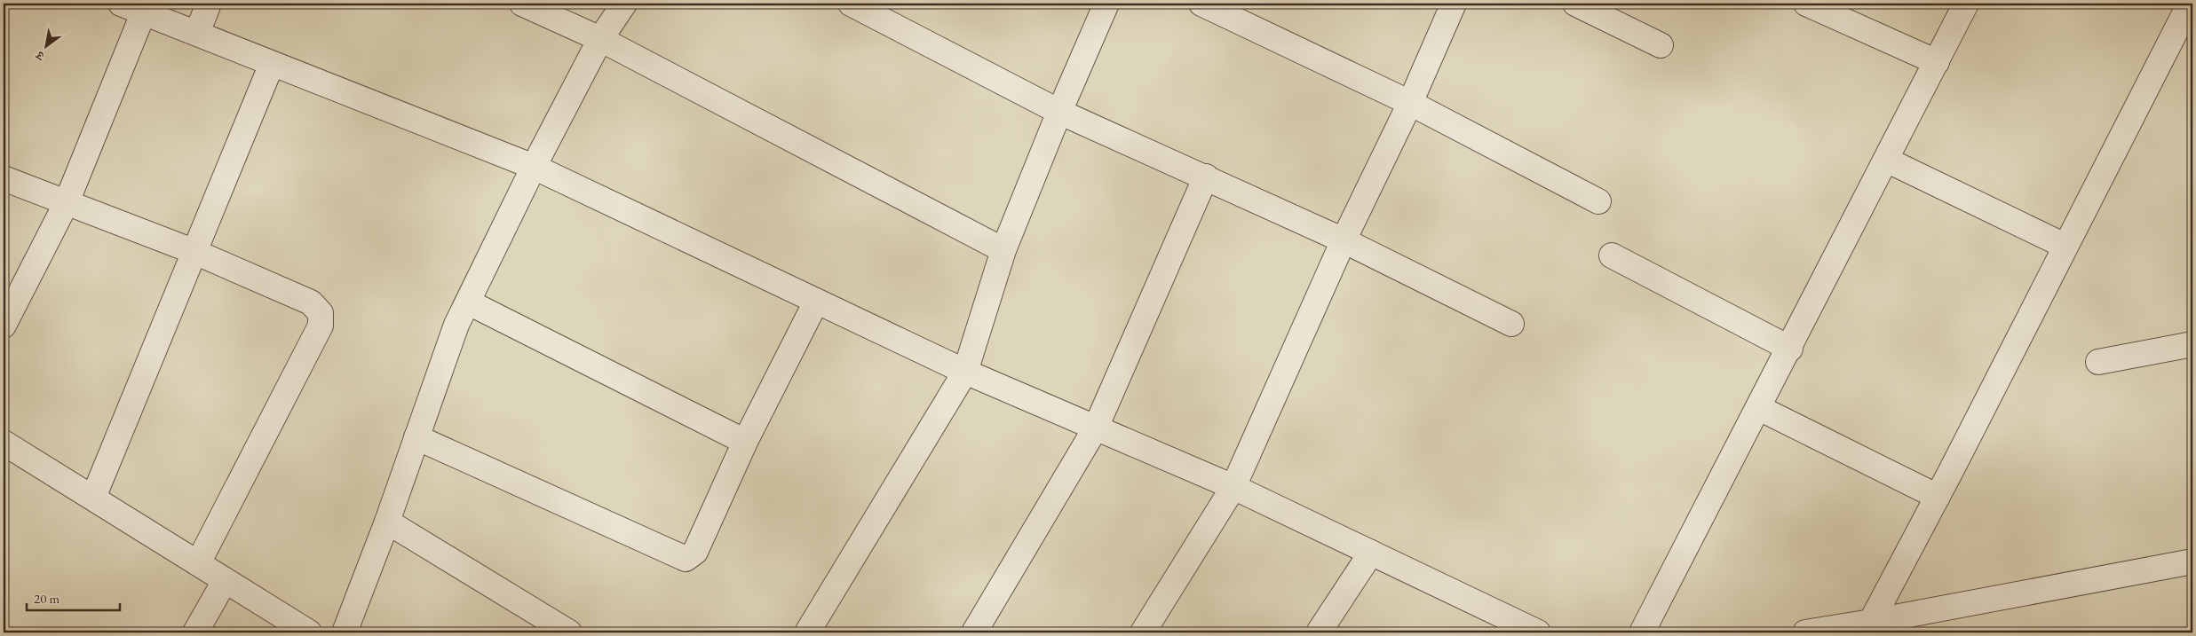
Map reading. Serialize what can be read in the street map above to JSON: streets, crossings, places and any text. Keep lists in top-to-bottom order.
{
  "scale_bar": "20 m",
  "north": "bottom left"
}
